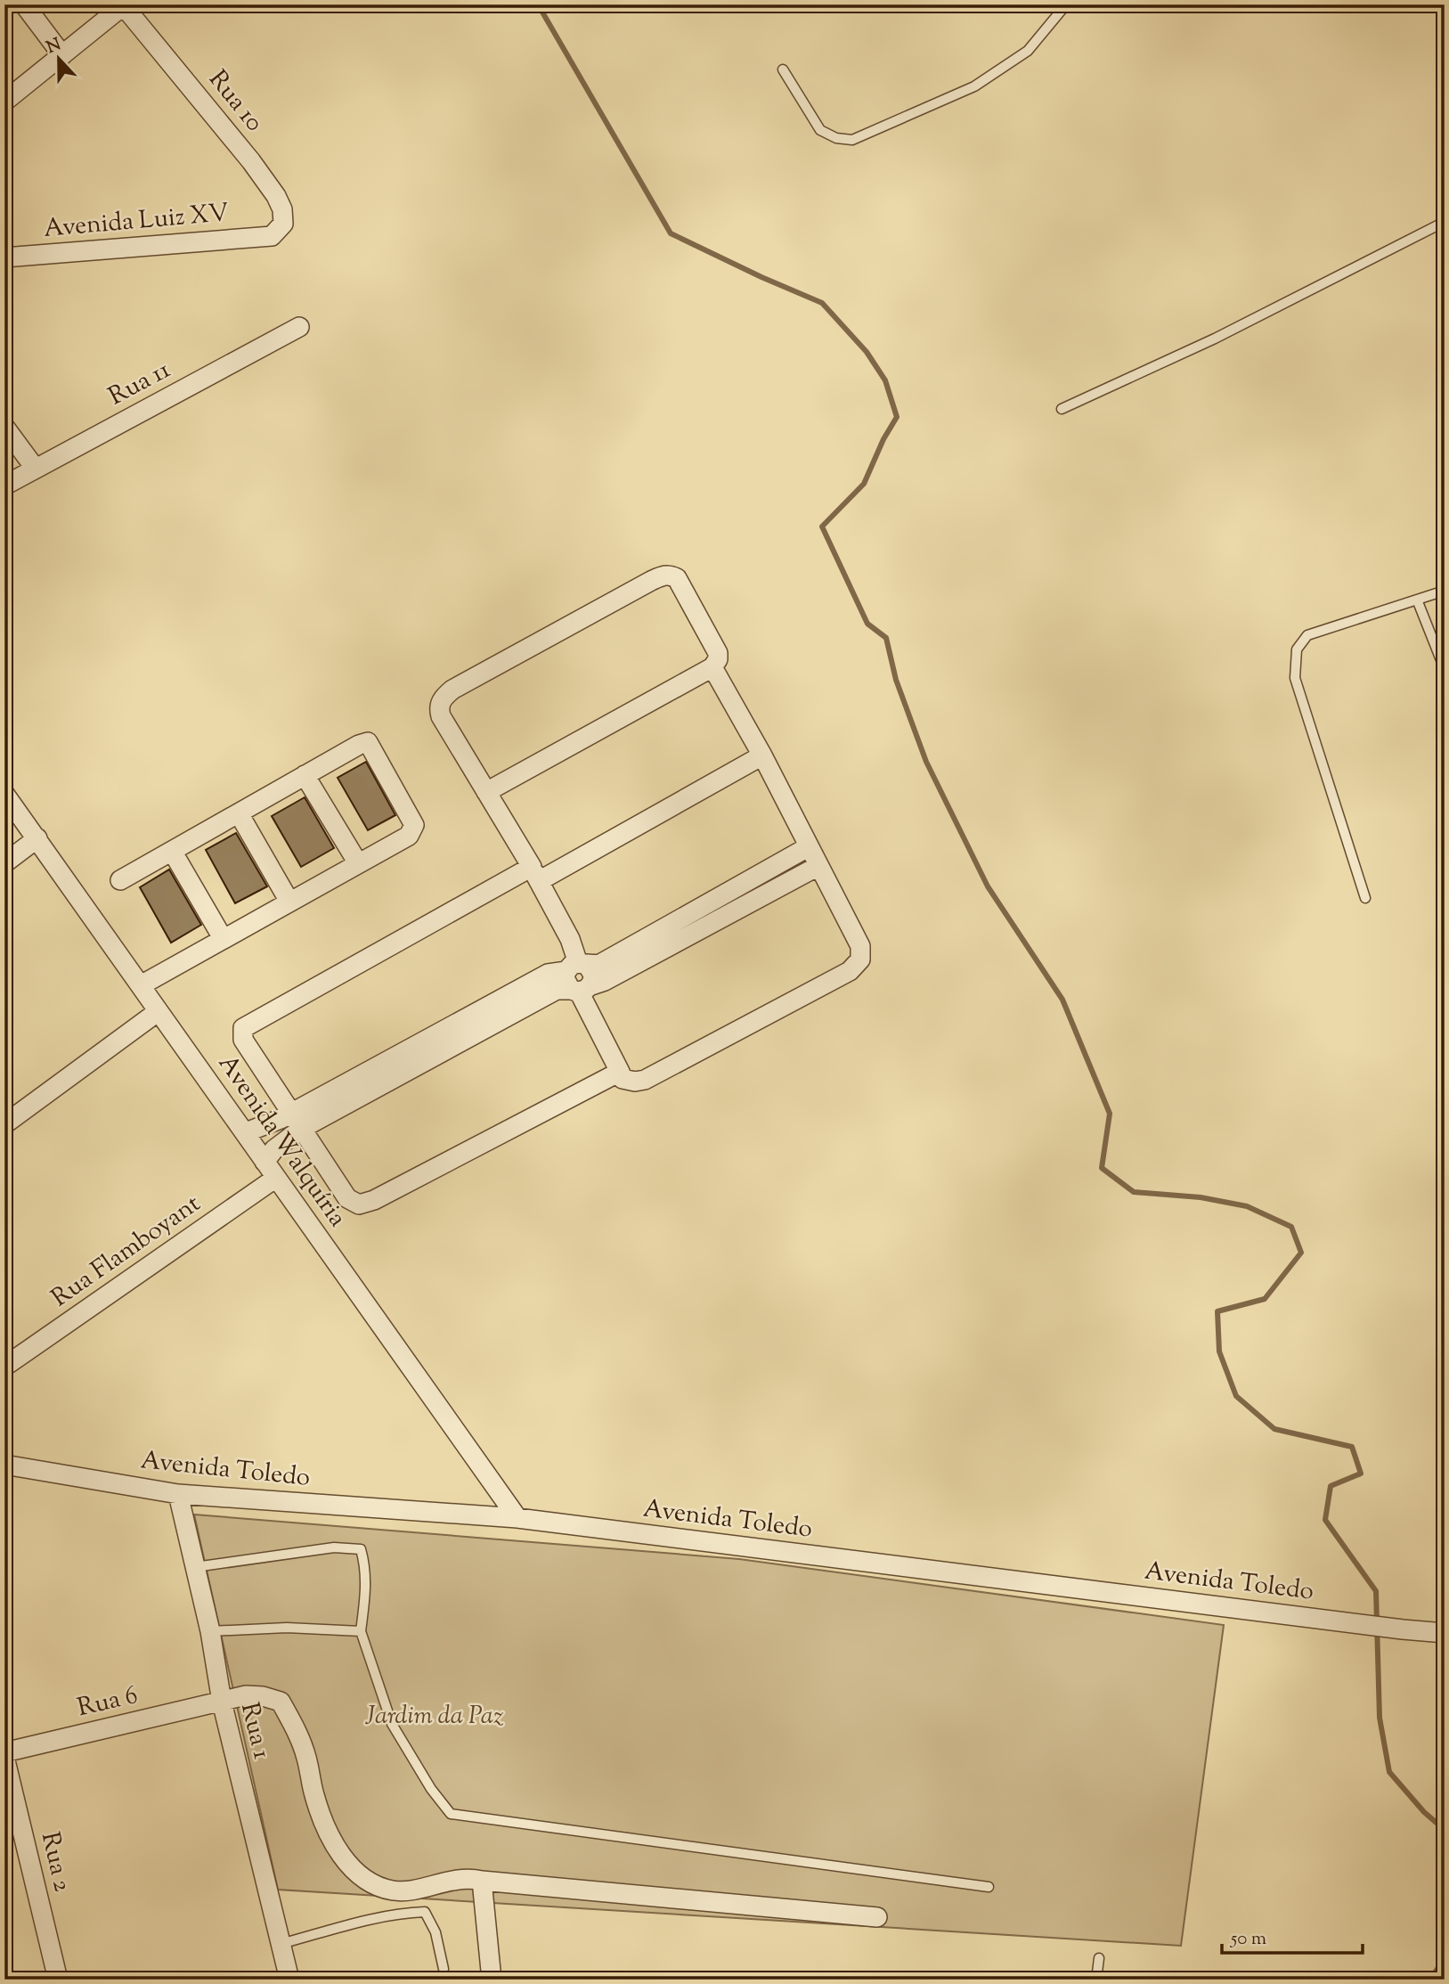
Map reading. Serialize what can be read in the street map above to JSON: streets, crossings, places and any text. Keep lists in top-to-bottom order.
{
  "streets": {
    "street": [
      "Rua 10",
      "Avenida Luiz XV",
      "Rua 11",
      "Avenida Walquíria",
      "Rua Flamboyant",
      "Avenida Toledo",
      "Rua 6",
      "Rua 1",
      "Rua 2"
    ]
  },
  "crossings": [
    ["Rua 10", "Avenida Luiz XV"],
    ["Avenida Walquíria", "Rua Flamboyant"],
    ["Avenida Walquíria", "Avenida Toledo"],
    ["Avenida Toledo", "Rua 1"],
    ["Rua 6", "Rua 1"]
  ],
  "parks": ["Jardim da Paz"],
  "scale_bar": "50 m",
  "north": "top"
}
